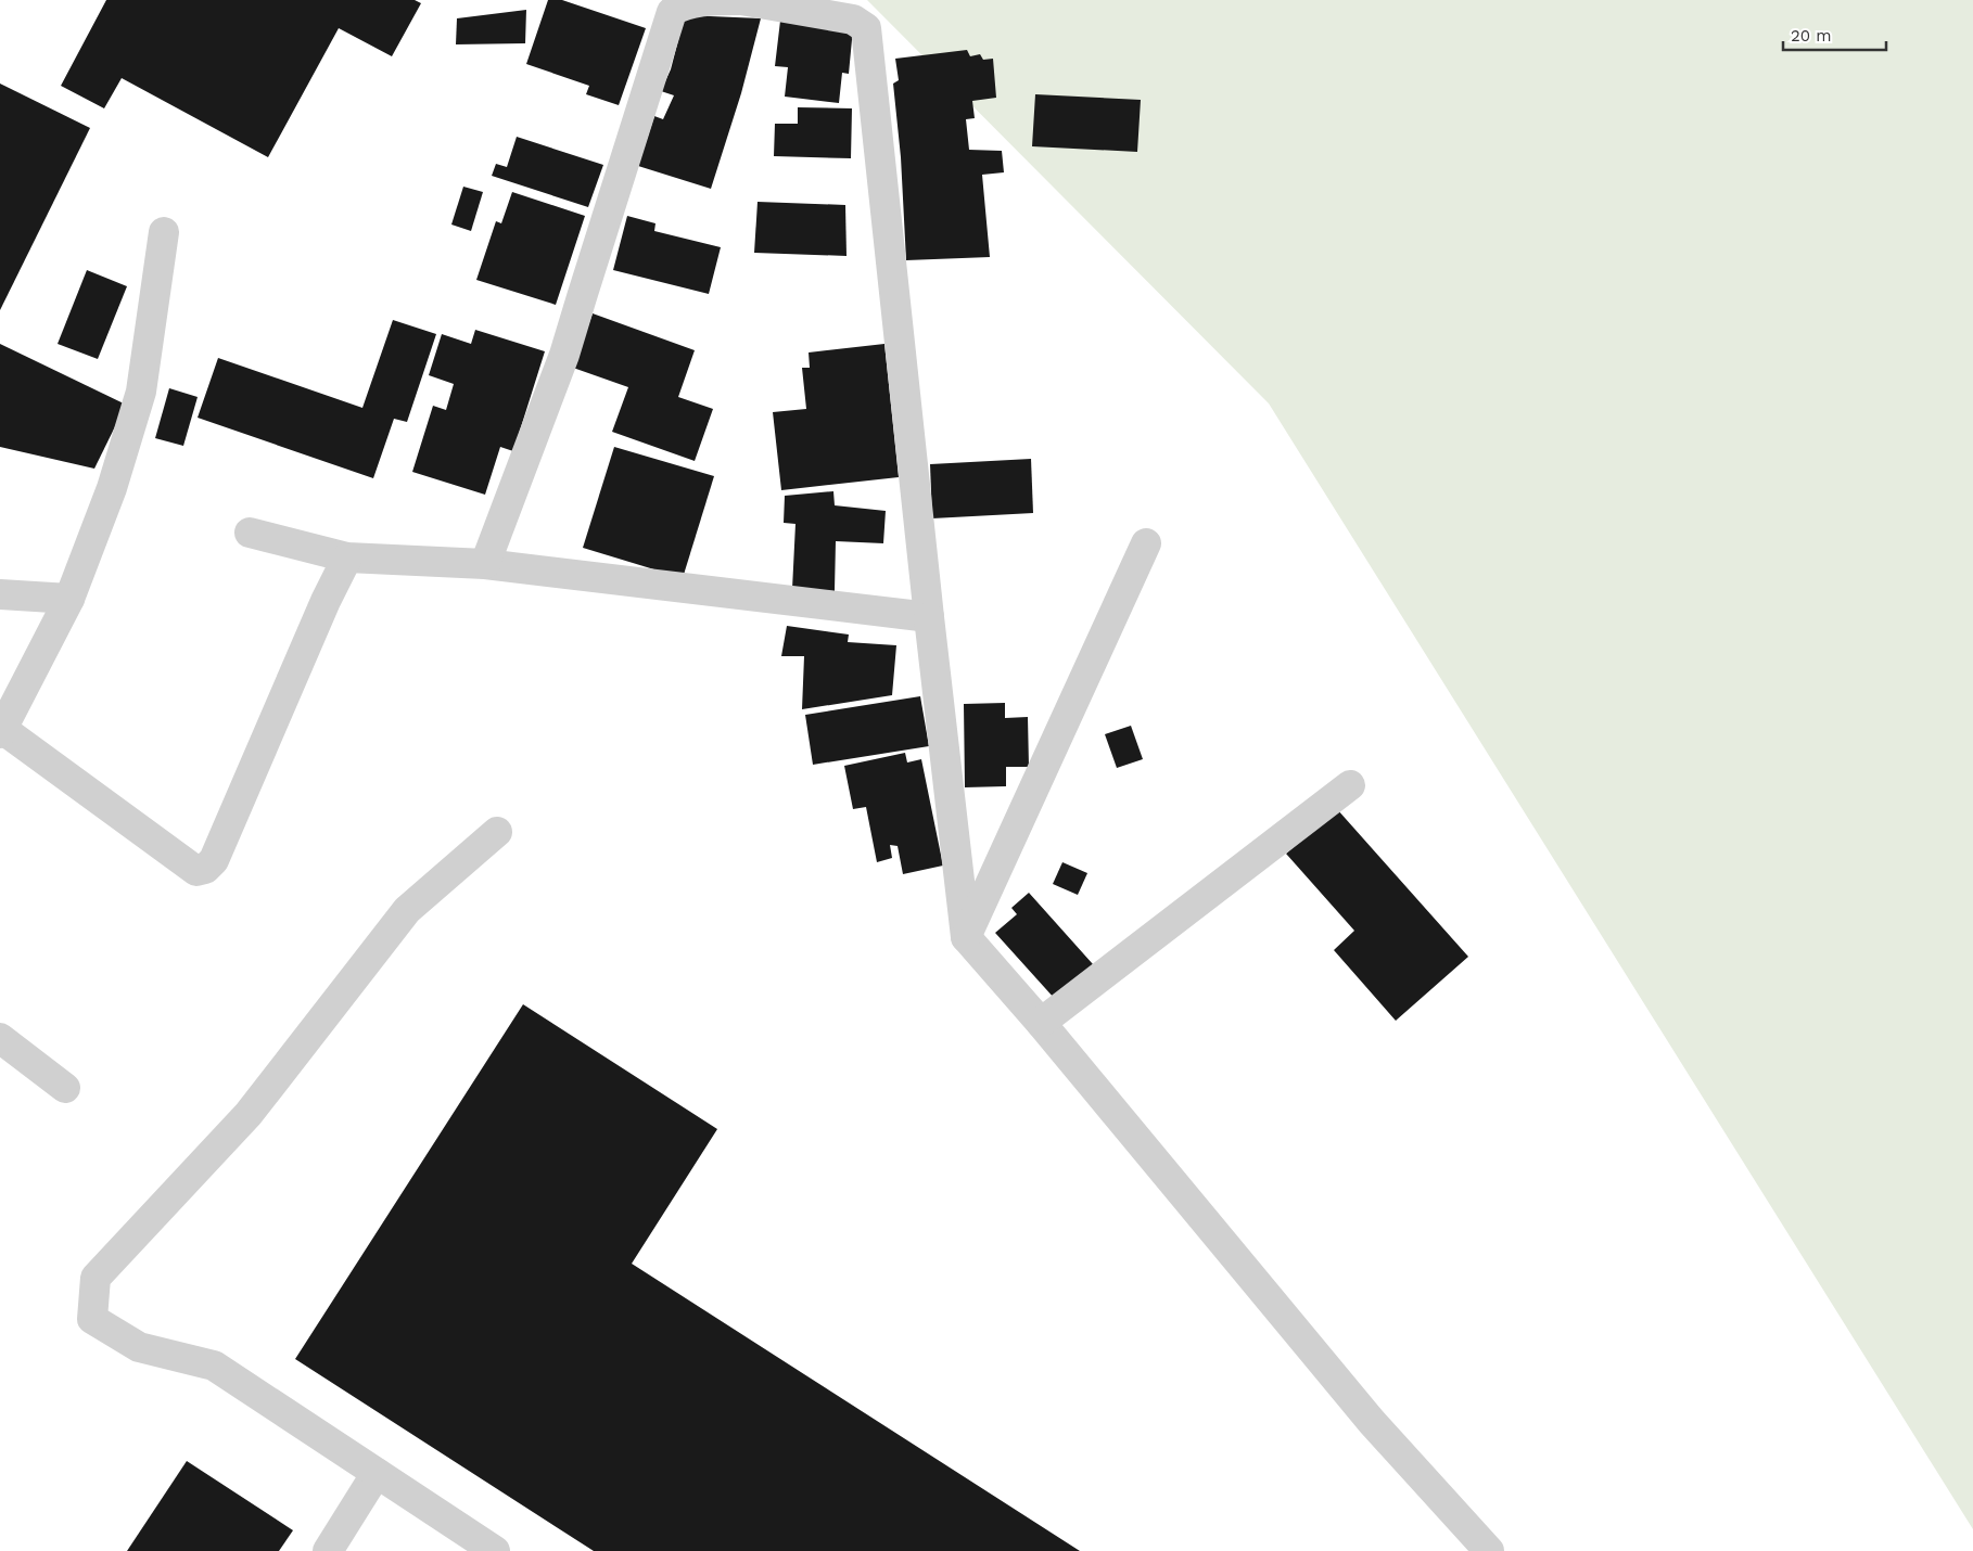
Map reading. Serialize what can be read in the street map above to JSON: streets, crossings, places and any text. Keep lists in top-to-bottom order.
{
  "scale_bar": "20 m"
}
